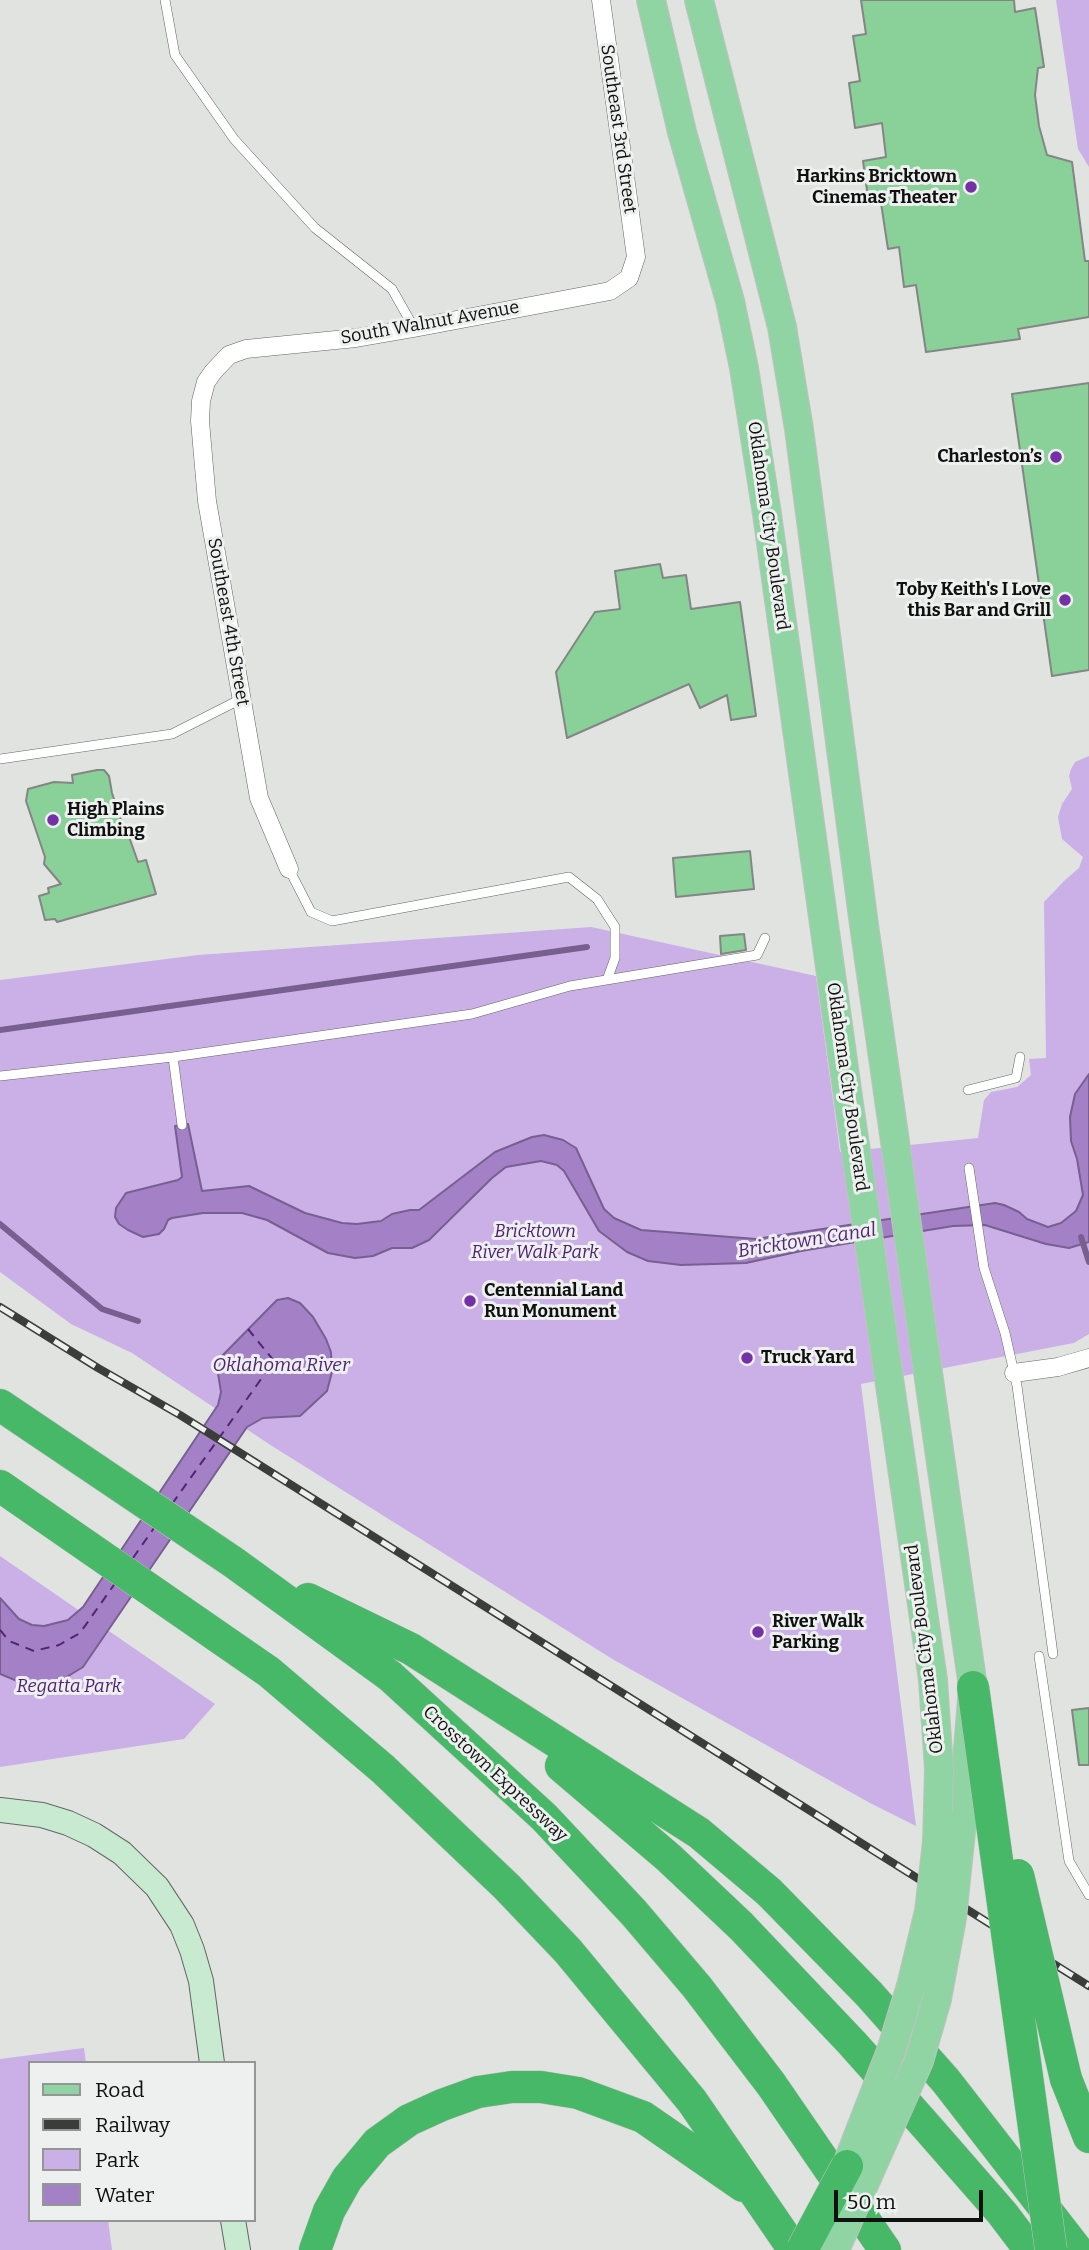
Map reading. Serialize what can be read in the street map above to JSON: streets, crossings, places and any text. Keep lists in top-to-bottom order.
{
  "streets": {
    "highway": ["Crosstown Expressway"],
    "main road": ["Oklahoma City Boulevard"],
    "street": ["Southeast 3rd Street", "South Walnut Avenue", "Southeast 4th Street"]
  },
  "crossings": [
    ["Southeast 3rd Street", "South Walnut Avenue"],
    ["South Walnut Avenue", "Southeast 4th Street"]
  ],
  "water": ["Bricktown Canal", "Oklahoma River"],
  "parks": ["Bricktown River Walk Park", "Regatta Park"],
  "places": [
    "Harkins Bricktown Cinemas Theater",
    "Charleston’s",
    "Toby Keith's I Love this Bar and Grill",
    "High Plains Climbing",
    "Centennial Land Run Monument",
    "Truck Yard",
    "River Walk Parking"
  ],
  "legend": [
    "Road",
    "Railway",
    "Park",
    "Water"
  ],
  "scale_bar": "50 m"
}
